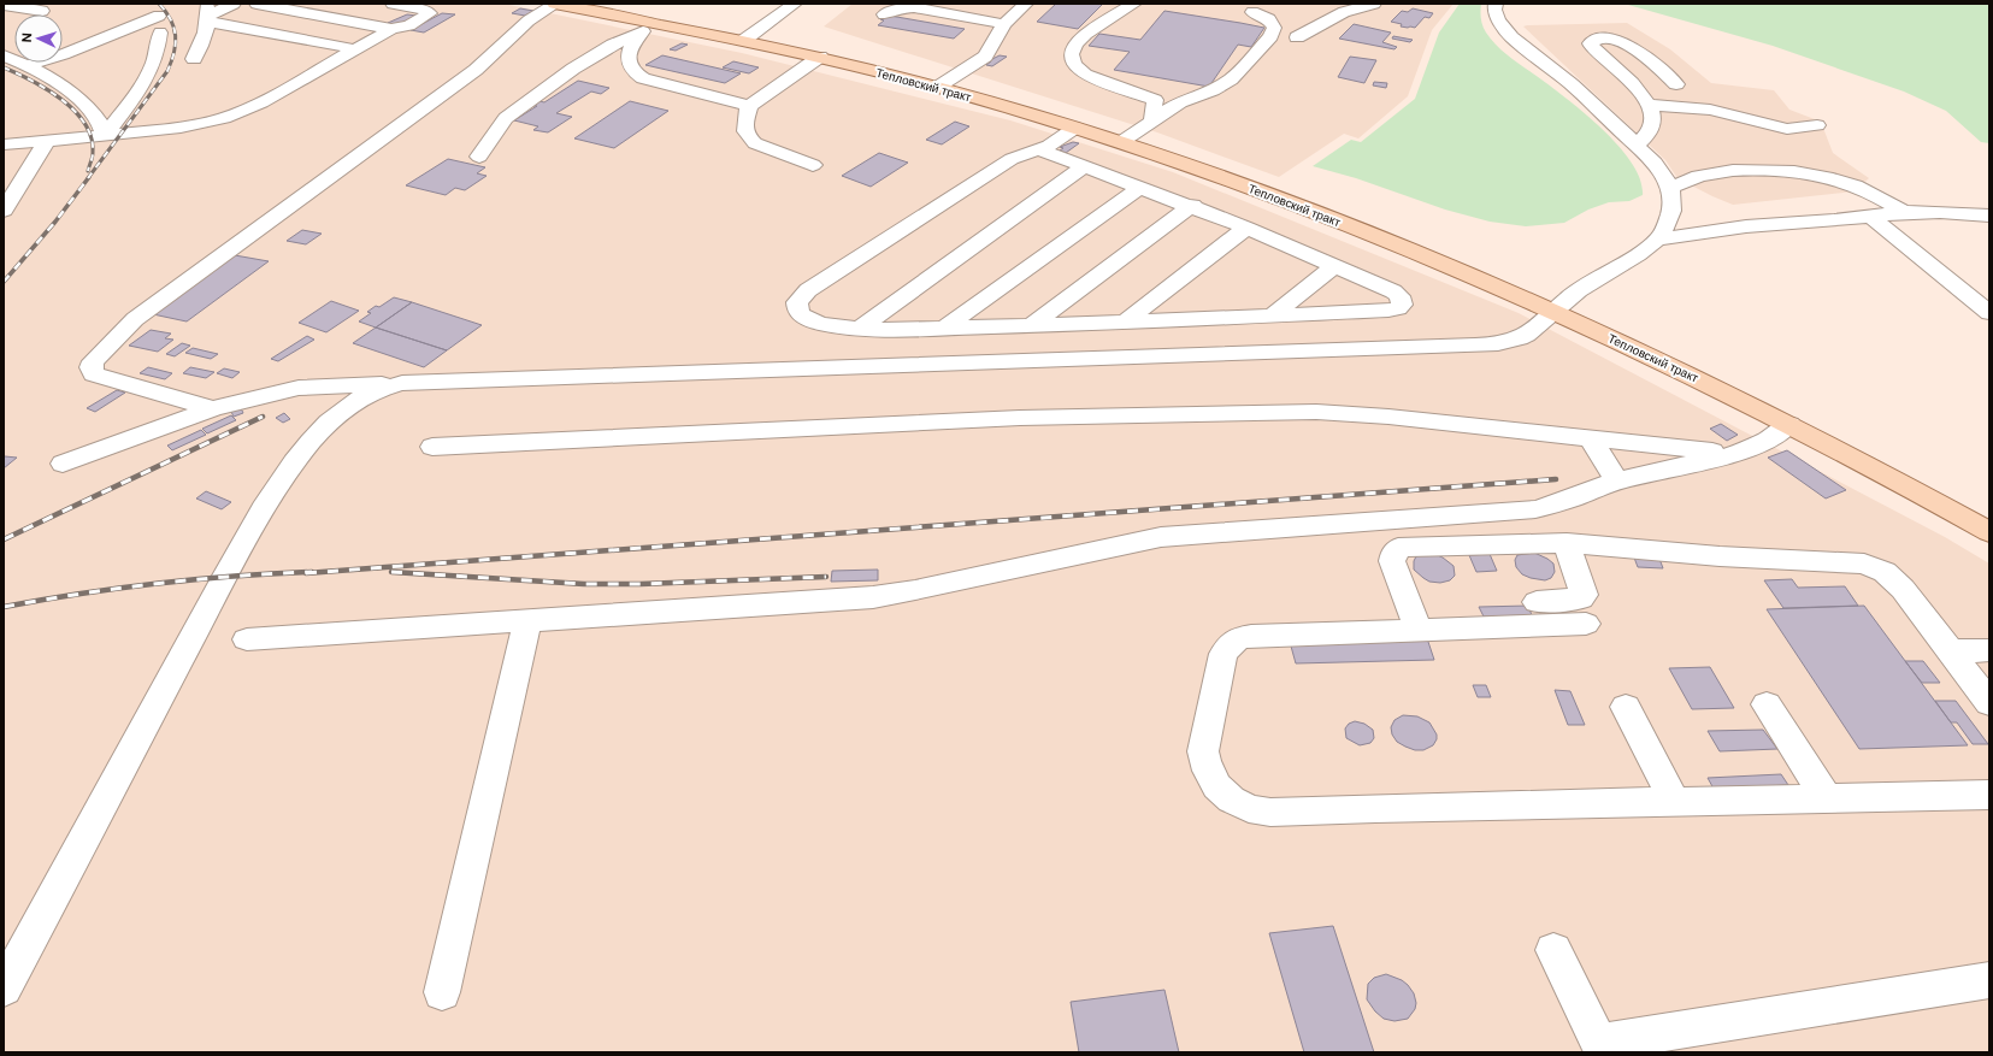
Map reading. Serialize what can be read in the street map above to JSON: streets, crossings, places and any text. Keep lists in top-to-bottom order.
{
  "streets": {
    "main road": ["Тепловский тракт"]
  },
  "north": "left"
}
